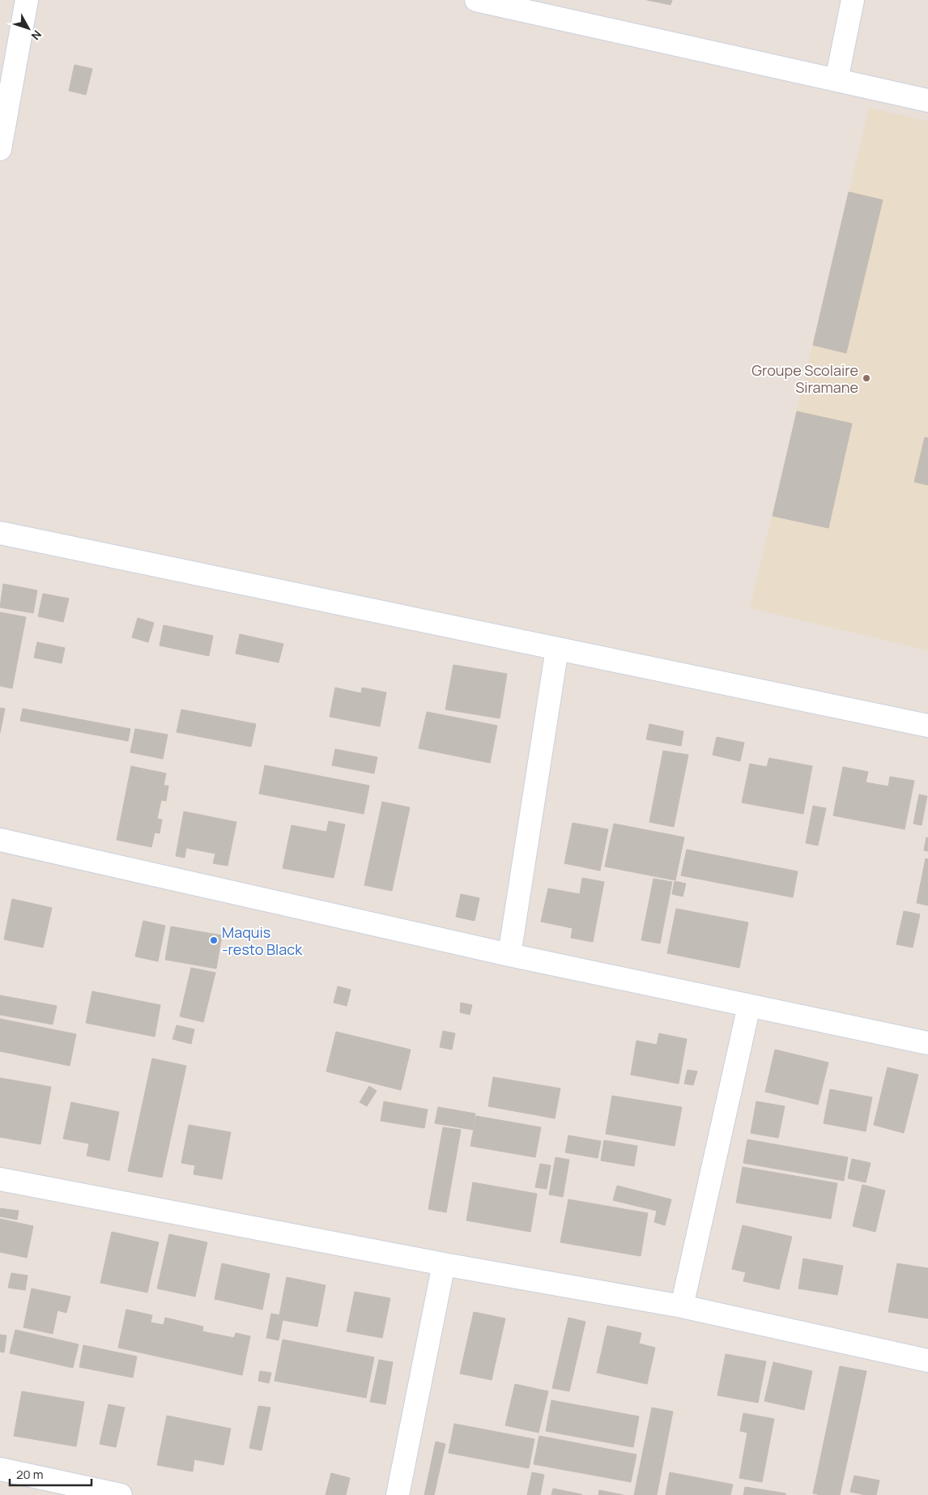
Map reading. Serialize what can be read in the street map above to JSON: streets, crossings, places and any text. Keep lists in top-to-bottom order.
{
  "places": ["Groupe Scolaire Siramane", "Maquis -resto Black"],
  "scale_bar": "20 m",
  "north": "bottom right"
}
